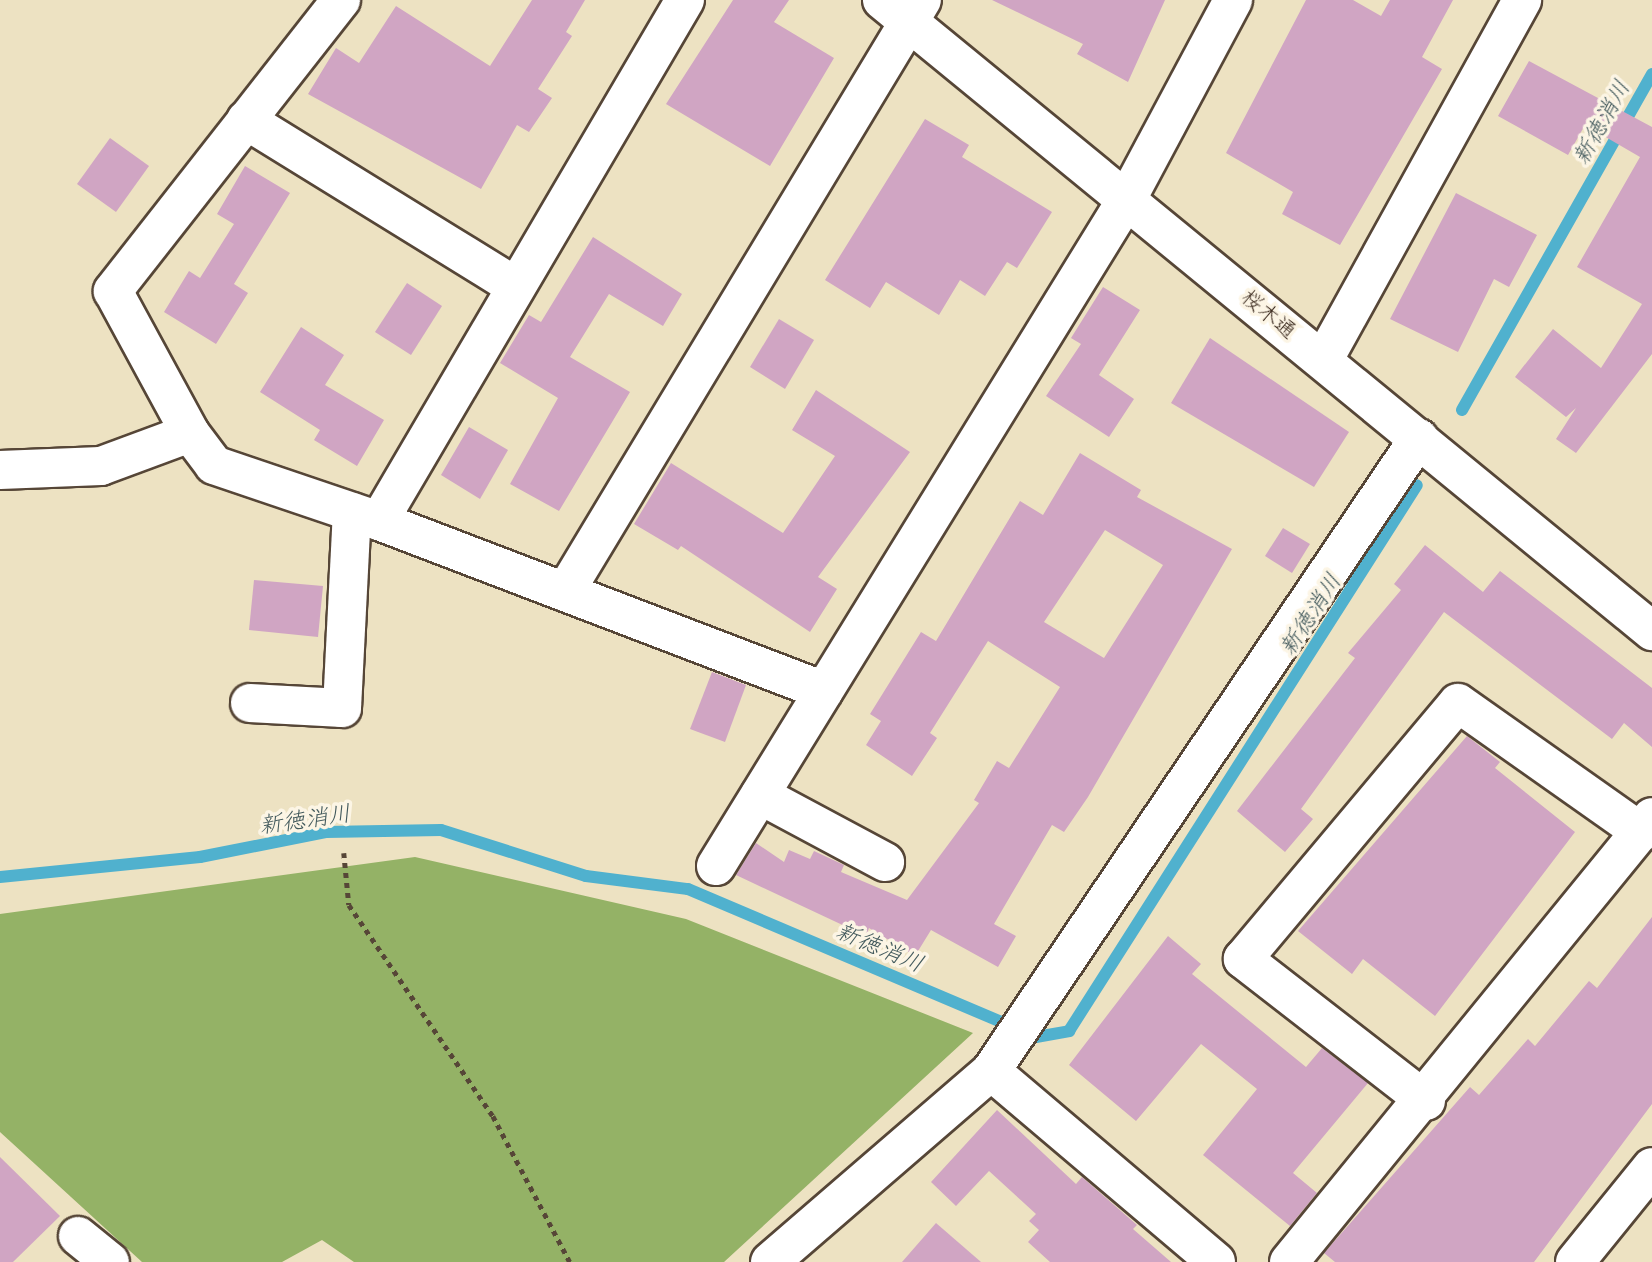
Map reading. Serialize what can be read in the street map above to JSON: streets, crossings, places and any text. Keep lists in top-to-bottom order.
{
  "streets": {
    "street": ["桜木通"]
  },
  "water": ["新徳消川"]
}
